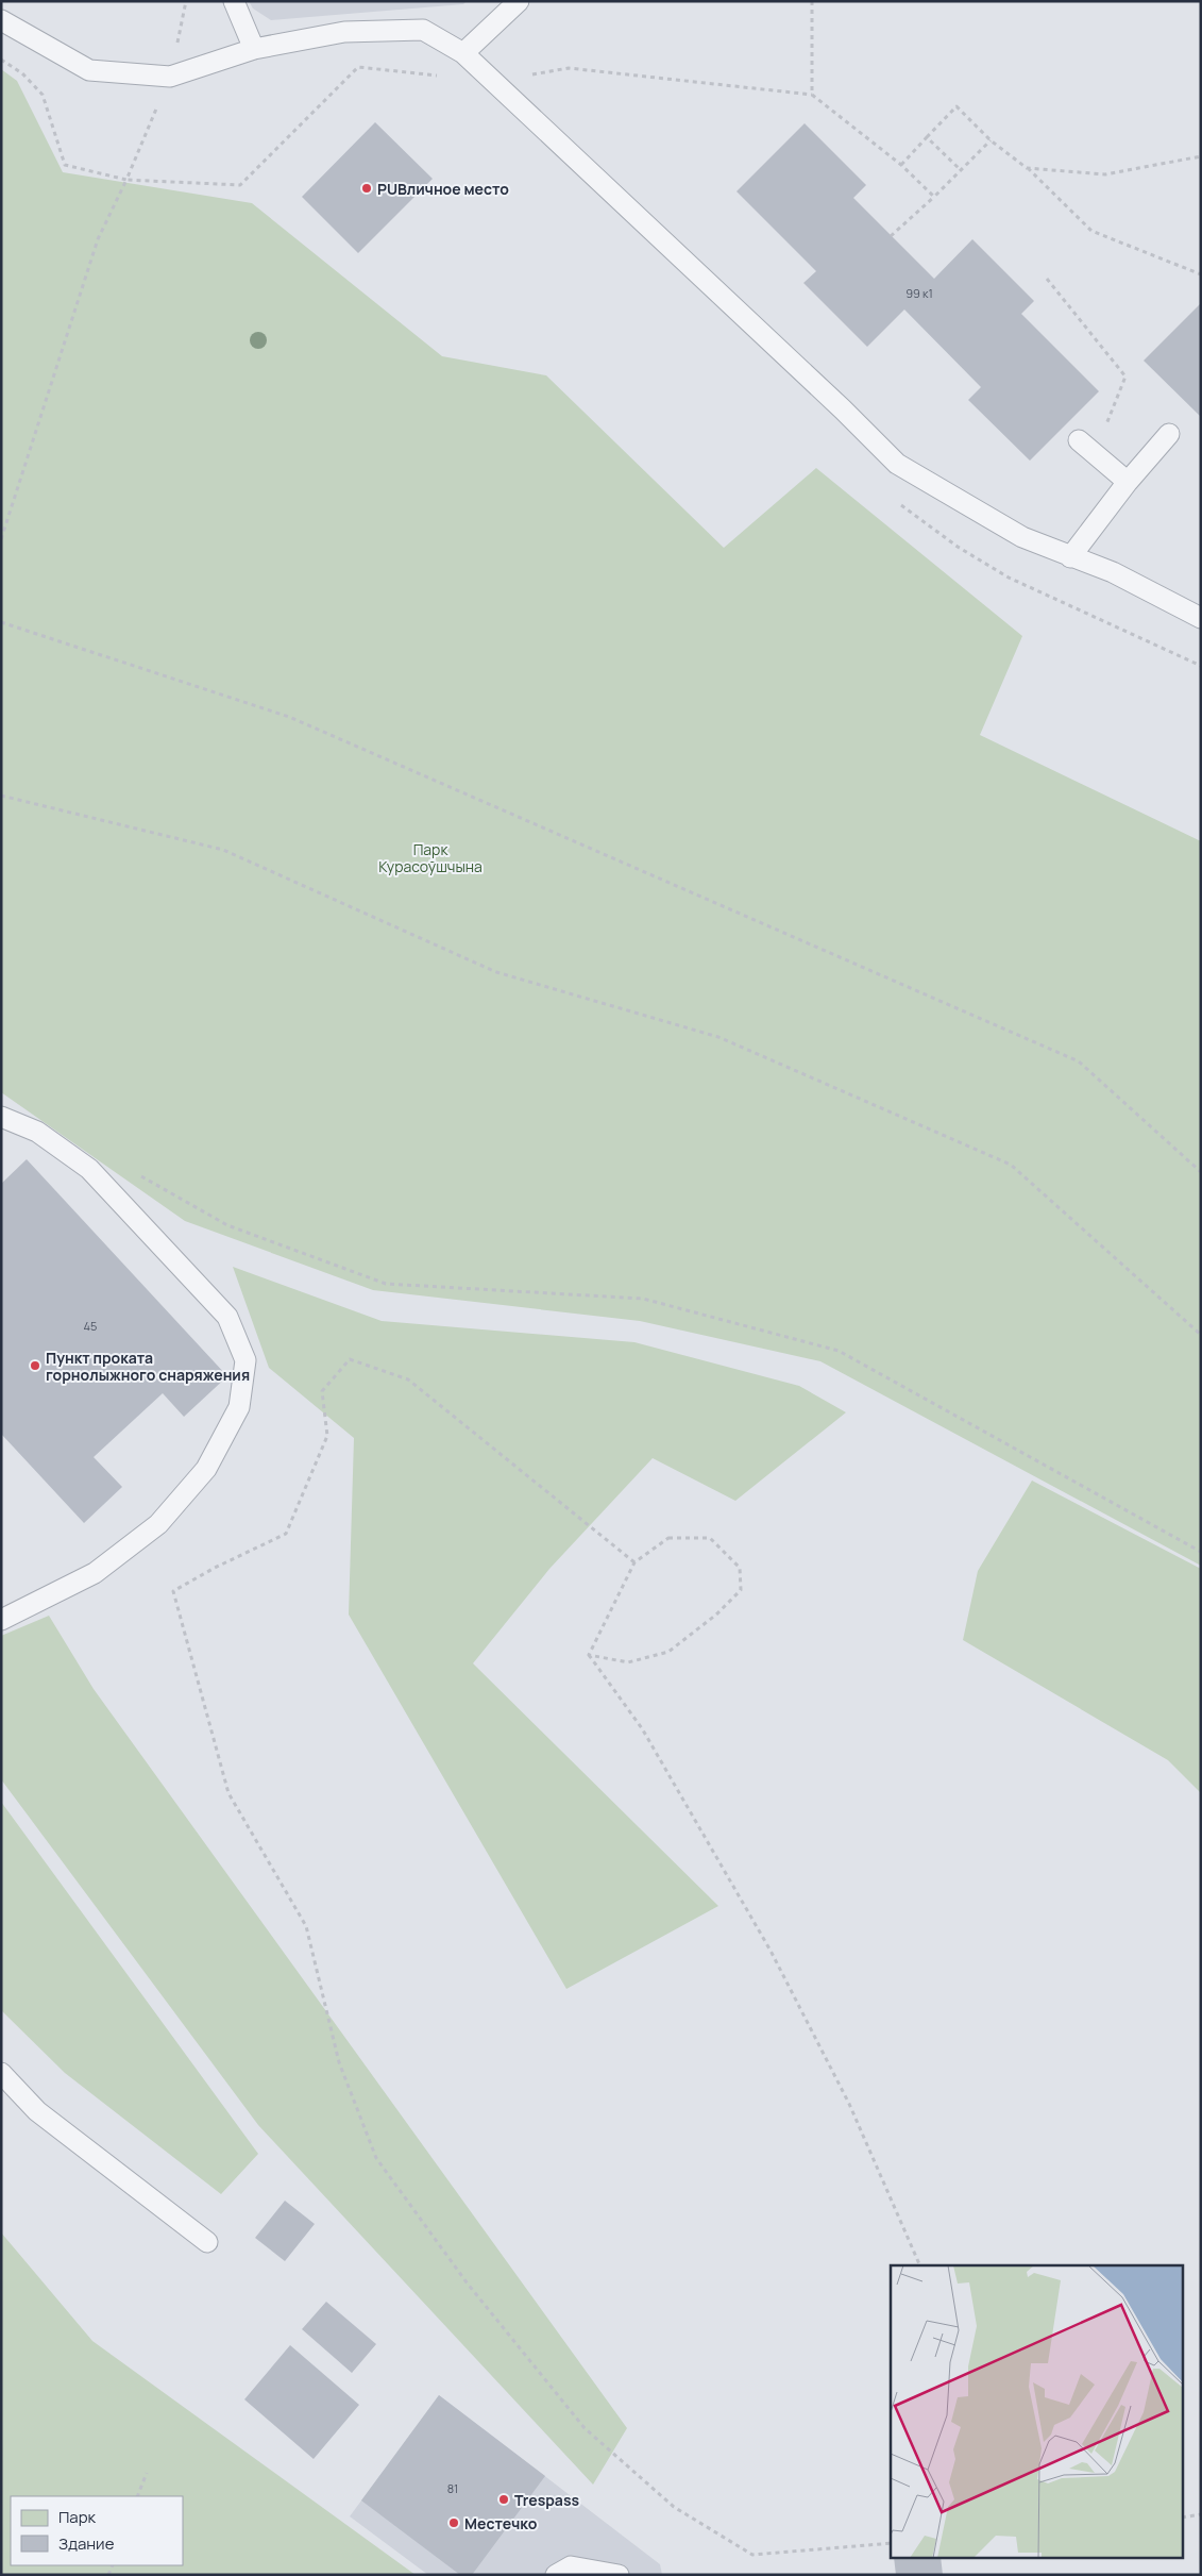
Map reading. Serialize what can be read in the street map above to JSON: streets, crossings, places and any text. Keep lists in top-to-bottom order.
{
  "parks": ["Парк Курасоўшчына"],
  "places": [
    "PUBличное место",
    "Пункт проката горнолыжного снаряжения",
    "Trespass",
    "Местечко"
  ],
  "house_numbers": ["99 к1", "45", "81"],
  "legend": ["Парк", "Здание"]
}
